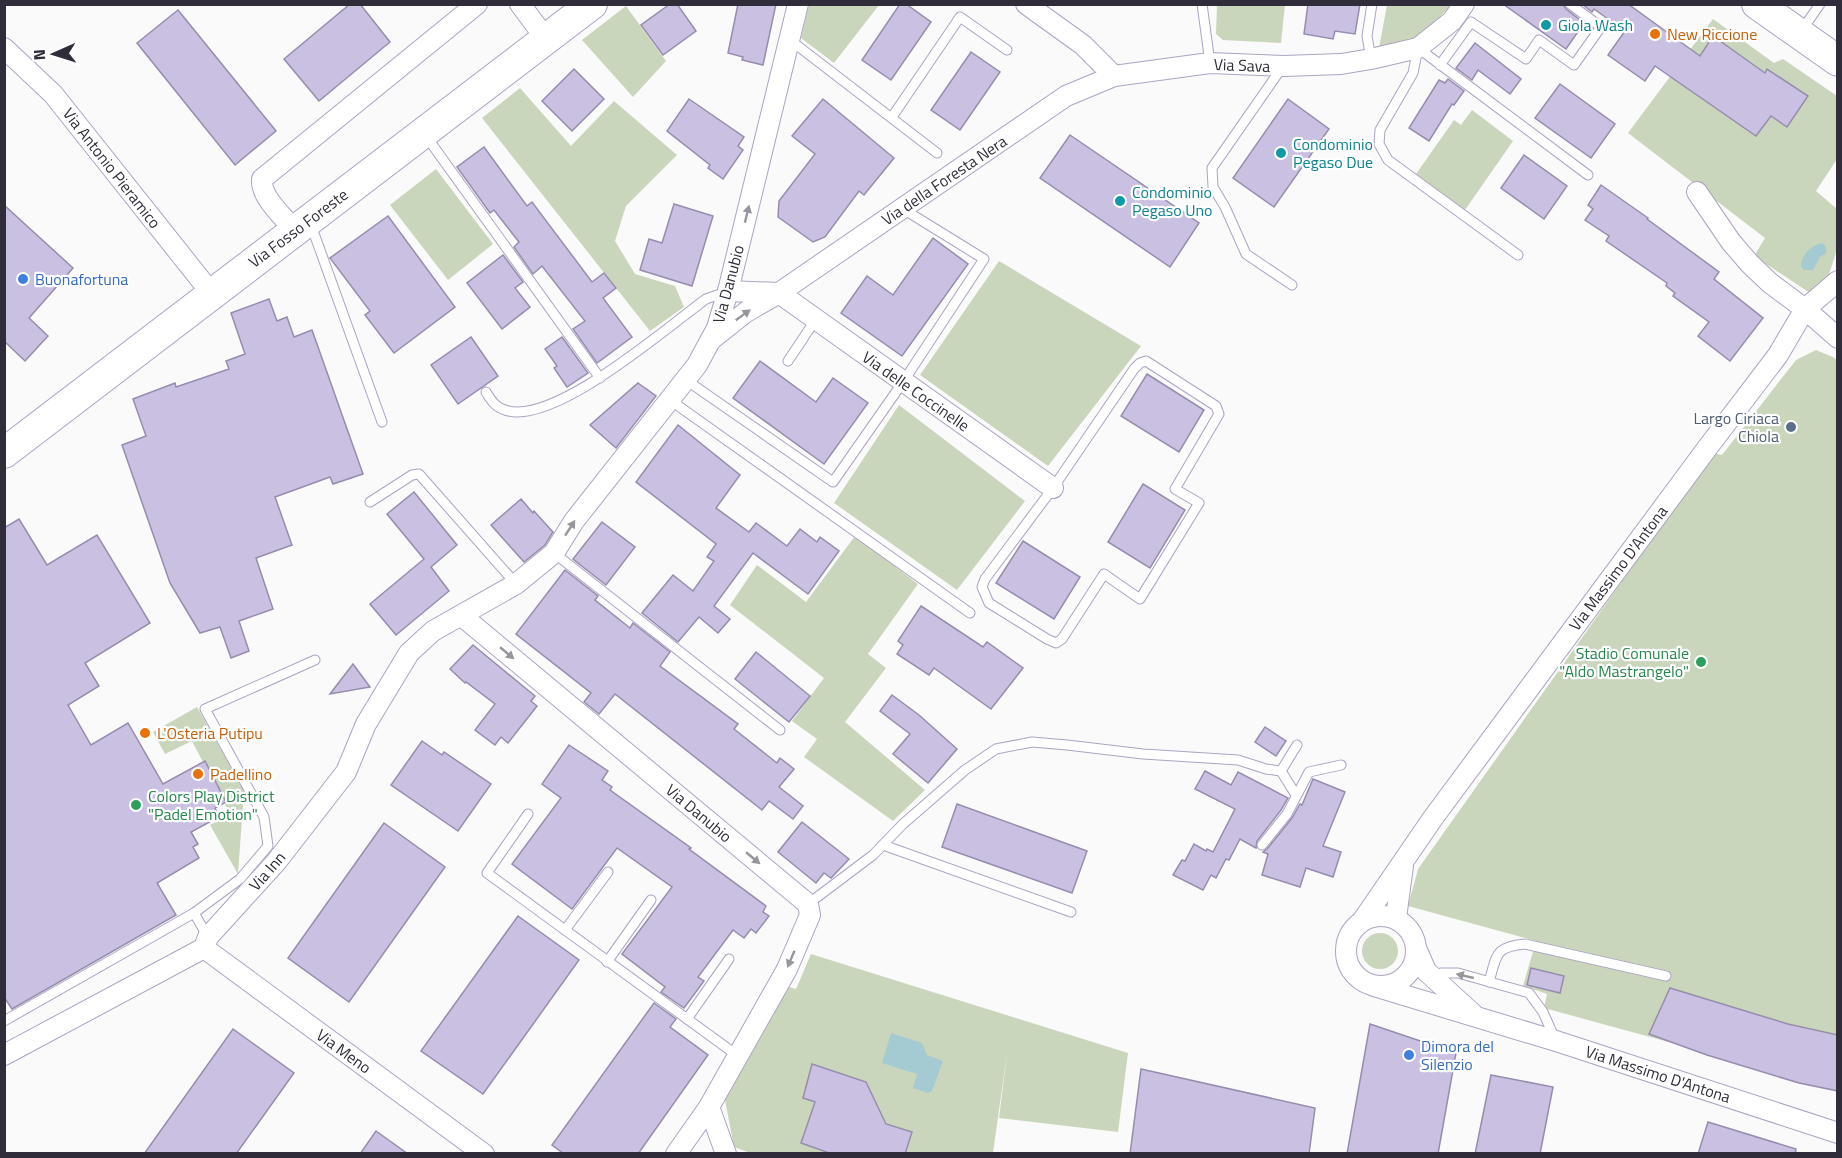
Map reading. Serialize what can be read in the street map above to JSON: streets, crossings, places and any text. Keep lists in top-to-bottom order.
{
  "streets": {
    "main road": ["Via Fosso Foreste"],
    "street": [
      "Via Sava",
      "Via Antonio Pieramico",
      "Via della Foresta Nera",
      "Via Danubio",
      "Via delle Coccinelle",
      "Via Massimo D'Antona",
      "Via Inn",
      "Via Meno"
    ]
  },
  "crossings": [
    ["Via Sava", "Via della Foresta Nera"],
    ["Via Antonio Pieramico", "Via Fosso Foreste"],
    ["Via della Foresta Nera", "Via Danubio"],
    ["Via della Foresta Nera", "Via delle Coccinelle"],
    ["Via Danubio", "Via Inn"],
    ["Via Inn", "Via Meno"]
  ],
  "places": [
    "Giola Wash",
    "New Riccione",
    "Condominio Pegaso Due",
    "Condominio Pegaso Uno",
    "Buonafortuna",
    "Largo Ciriaca Chiola",
    "Stadio Comunale \"Aldo Mastrangelo\"",
    "L'Osteria Putipu",
    "Padellino",
    "Colors Play District \"Padel Emotion\"",
    "Dimora del Silenzio"
  ],
  "north": "left"
}
